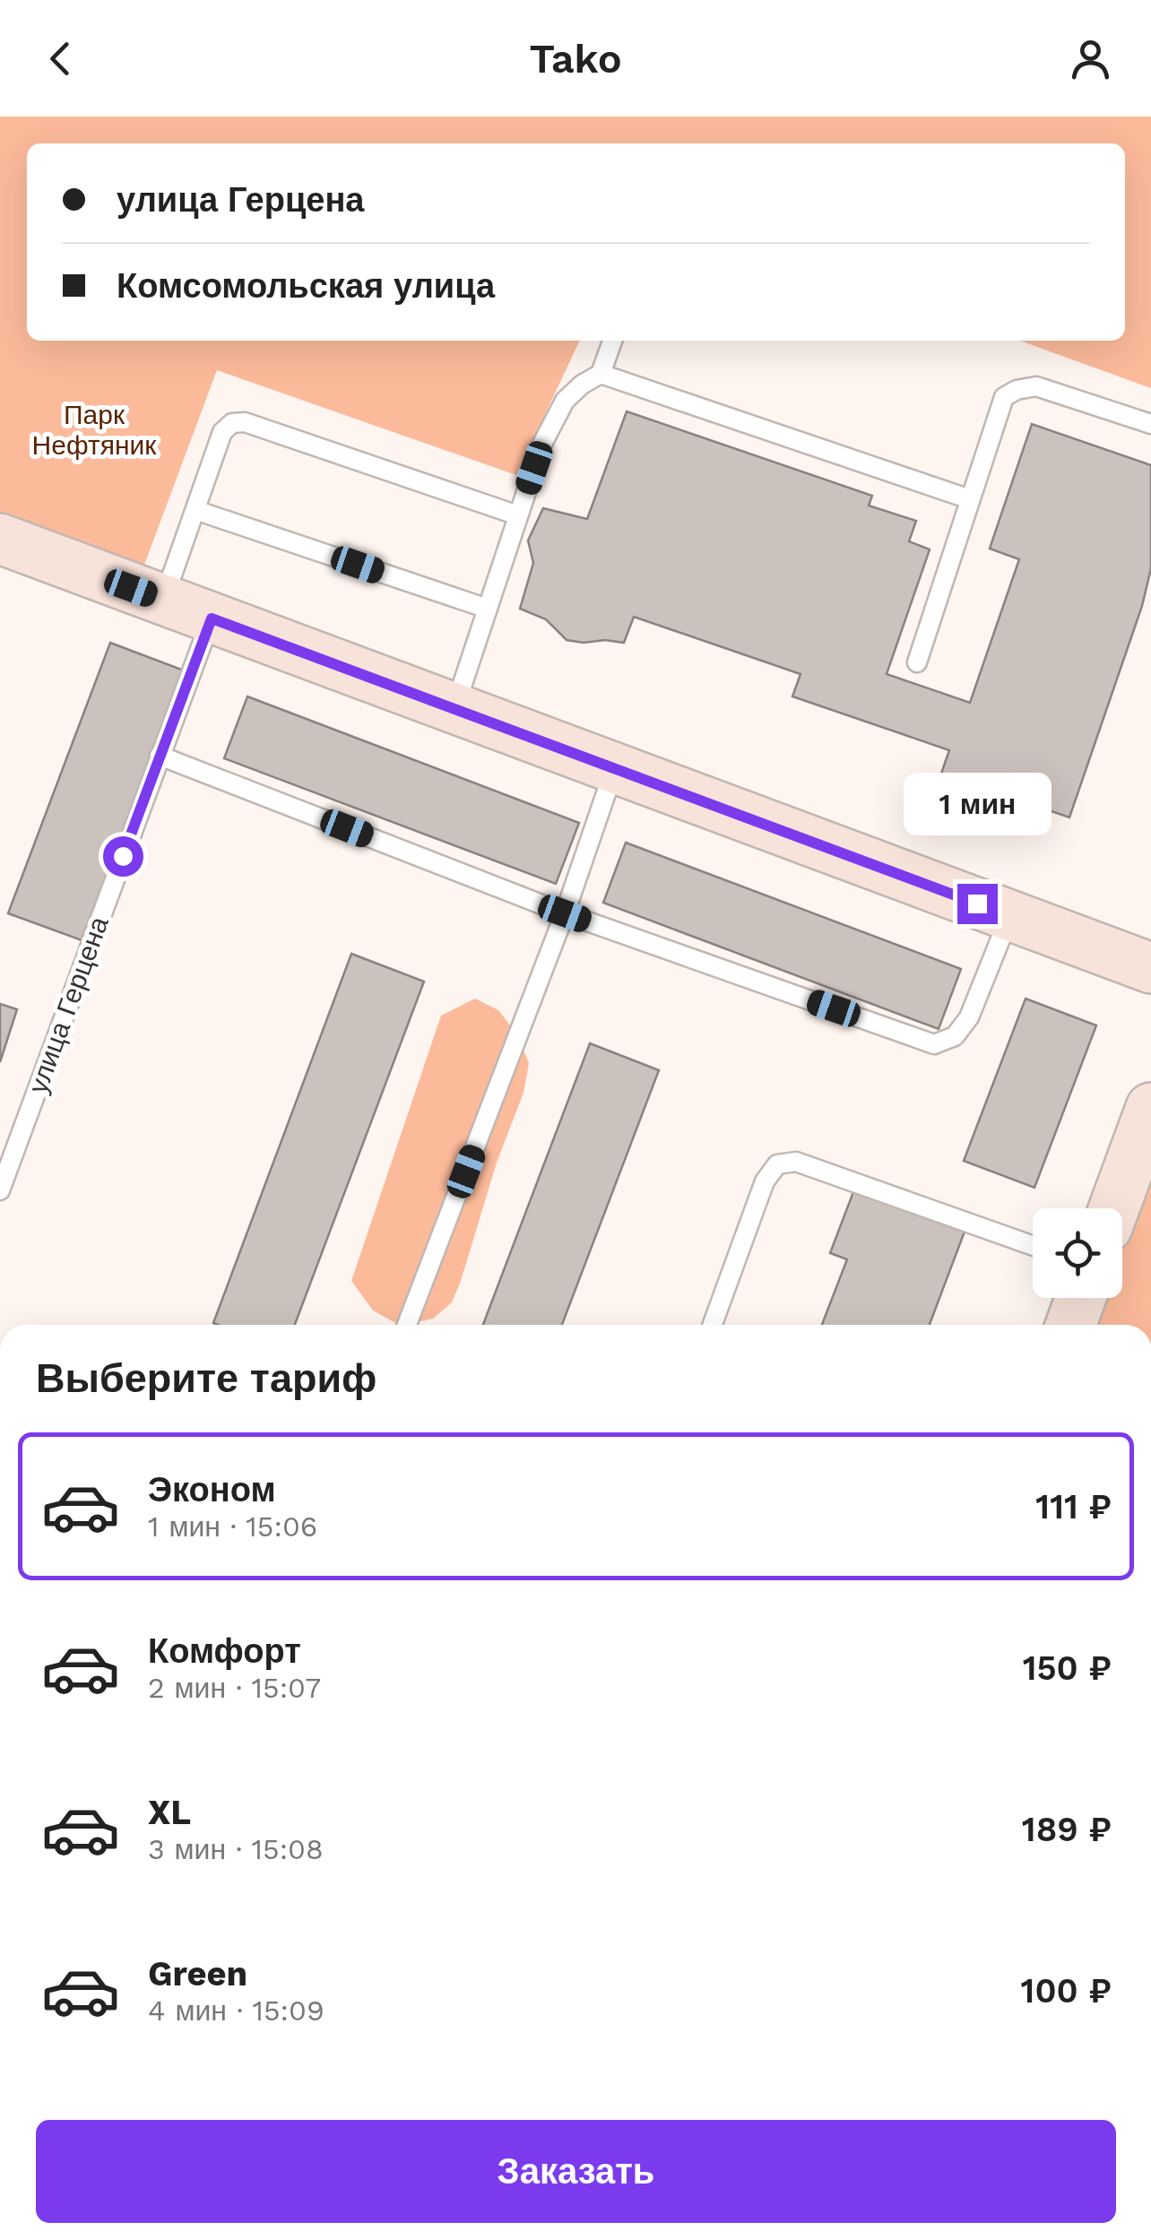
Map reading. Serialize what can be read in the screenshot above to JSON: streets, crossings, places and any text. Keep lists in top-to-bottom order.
{
  "streets": {
    "lane": ["улица Герцена"]
  },
  "parks": ["Парк Нефтяник"],
  "page": {
    "header": "Tako",
    "banner": ["улица Герцена", "Комсомольская улица"],
    "bubble": "1 мин",
    "heading": "Выберите тариф",
    "list": [
      {
        "name": "Эконом",
        "note": "1 мин · 15:06",
        "value": "111 ₽"
      },
      {
        "name": "Комфорт",
        "note": "2 мин · 15:07",
        "value": "150 ₽"
      },
      {
        "name": "XL",
        "note": "3 мин · 15:08",
        "value": "189 ₽"
      },
      {
        "name": "Green",
        "note": "4 мин · 15:09",
        "value": "100 ₽"
      }
    ],
    "buttons": "Заказать"
  }
}
